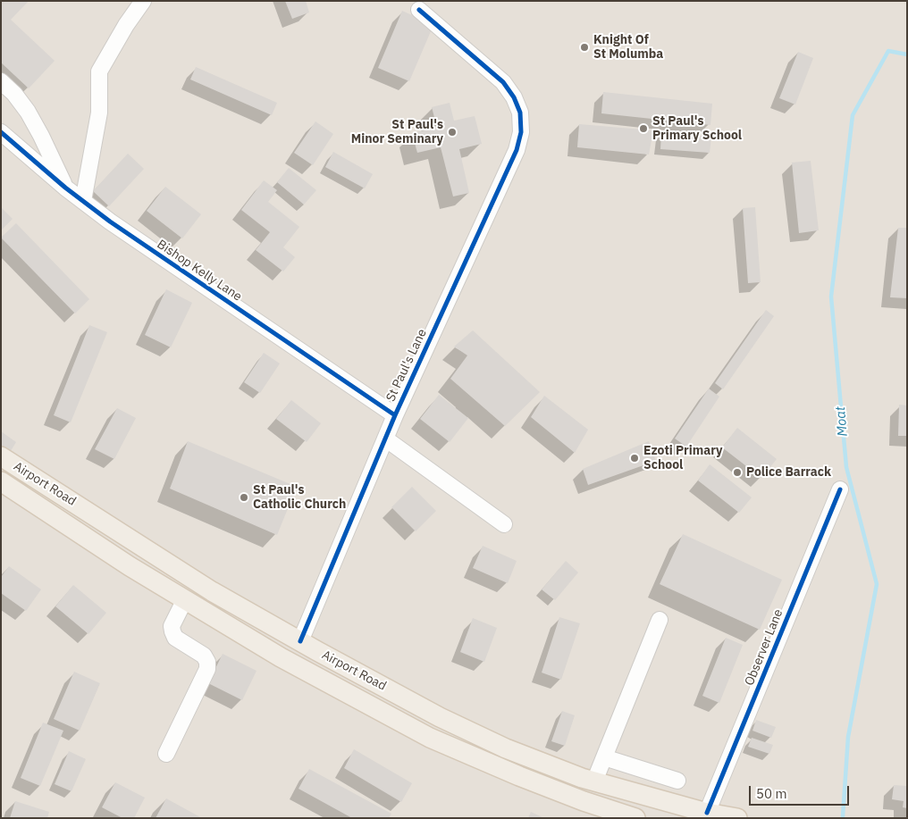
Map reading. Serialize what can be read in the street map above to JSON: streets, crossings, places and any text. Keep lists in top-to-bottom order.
{
  "streets": {
    "main road": ["Airport Road"],
    "street": ["Bishop Kelly Lane", "St Paul's Lane", "Observer Lane"]
  },
  "crossings": [
    ["Bishop Kelly Lane", "St Paul's Lane"],
    ["St Paul's Lane", "Airport Road"],
    ["Airport Road", "Observer Lane"]
  ],
  "water": ["Moat"],
  "places": [
    "Knight Of St Molumba",
    "St Paul's Primary School",
    "St Paul's Minor Seminary",
    "Ezoti Primary School",
    "Police Barrack",
    "St Paul's Catholic Church"
  ],
  "scale_bar": "50 m"
}
